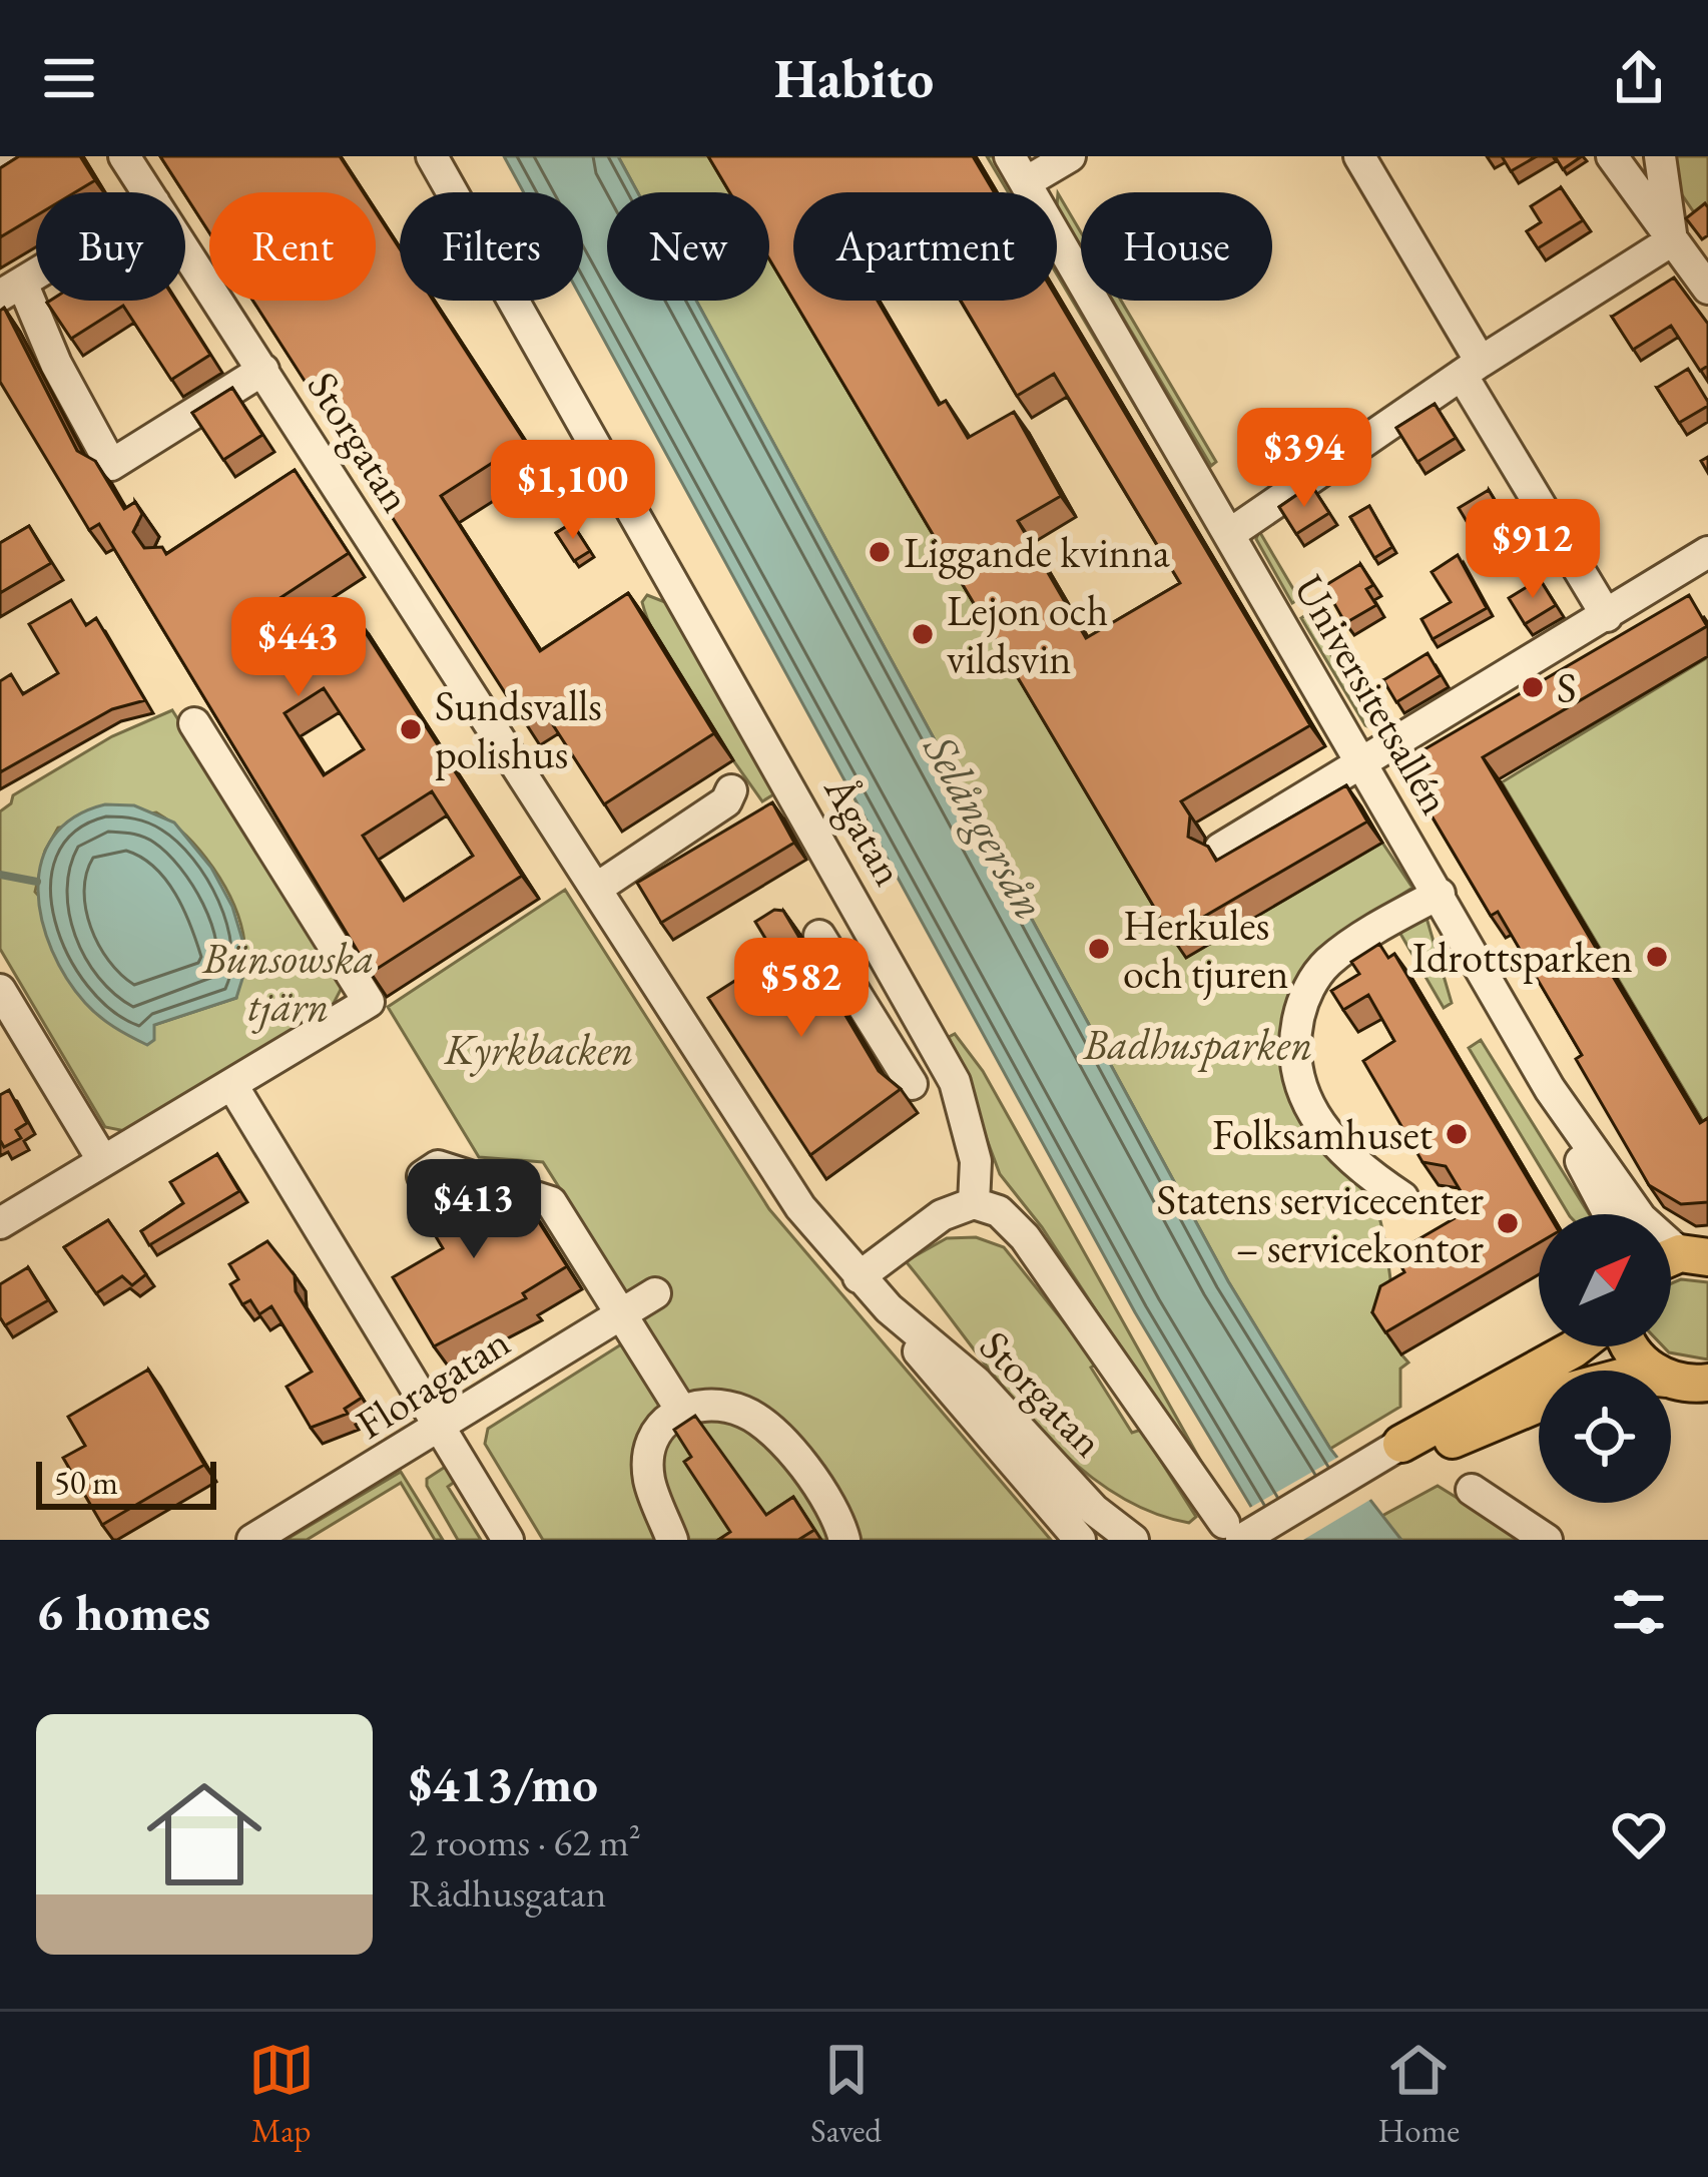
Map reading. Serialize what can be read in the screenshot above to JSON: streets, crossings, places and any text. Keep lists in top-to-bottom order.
{
  "streets": {
    "street": [
      "Storgatan",
      "Universitetsallén",
      "Ågatan",
      "Floragatan"
    ]
  },
  "water": ["Selångersån"],
  "parks": ["Bünsowska tjärn", "Badhusparken", "Kyrkbacken"],
  "places": [
    "Liggande kvinna",
    "Lejon och vildsvin",
    "S",
    "Sundsvalls polishus",
    "Herkules och tjuren",
    "Idrottsparken",
    "Folksamhuset",
    "Statens servicecenter – servicekontor"
  ],
  "scale_bar": "50 m",
  "north": "top right",
  "page": {
    "header": "Habito",
    "chip": [
      "Buy",
      "Rent",
      "Filters",
      "New",
      "Apartment",
      "House"
    ],
    "price": [
      "$394",
      "$1,100",
      "$912",
      "$443",
      "$582",
      "$413"
    ],
    "scale": "50 m",
    "heading": "6 homes",
    "list": [
      {
        "name": "$413/mo",
        "note": "2 rooms · 62 m² · Rådhusgatan"
      }
    ],
    "tabs": ["Map", "Saved", "Home"]
  }
}
